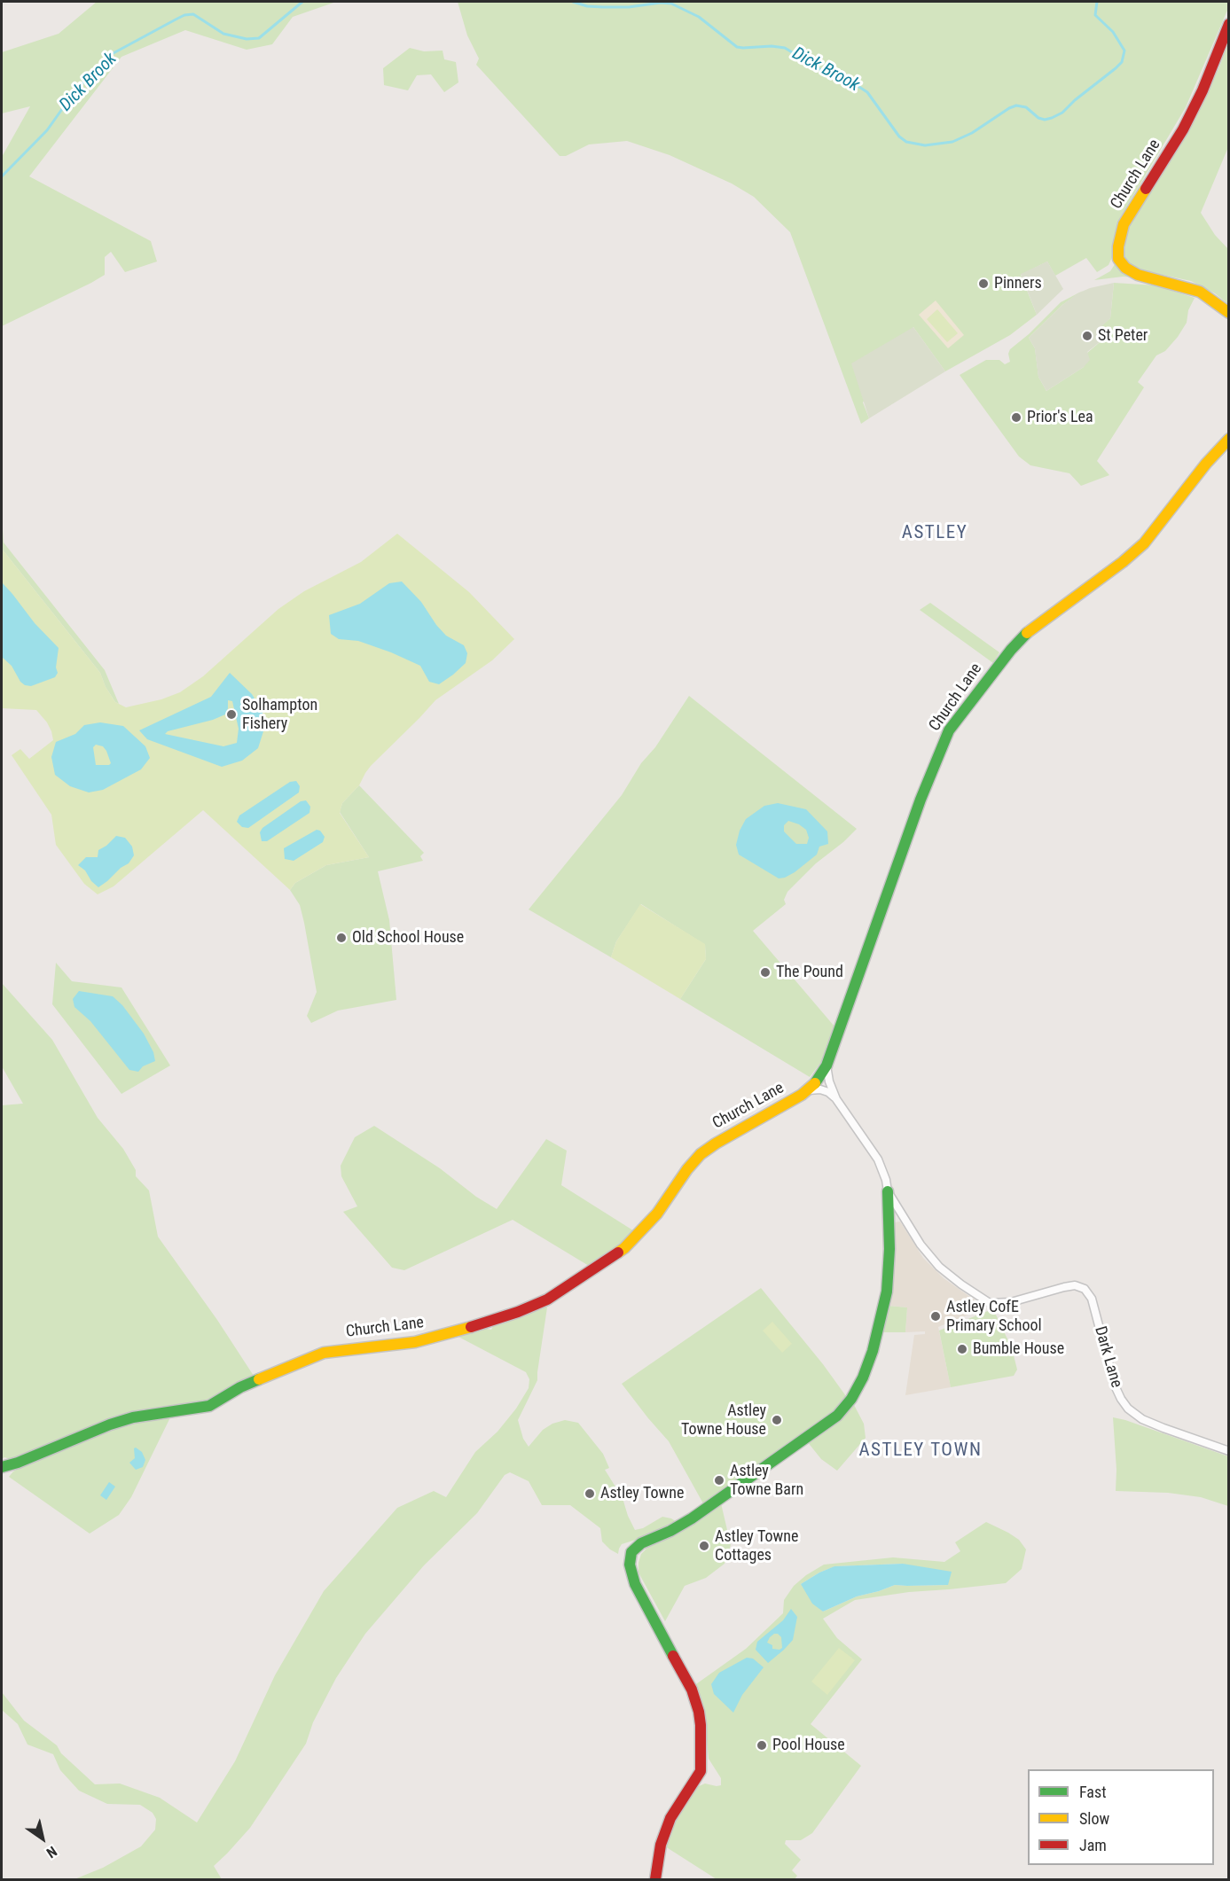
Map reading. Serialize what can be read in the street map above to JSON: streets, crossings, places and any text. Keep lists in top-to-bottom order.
{
  "streets": {
    "street": ["Church Lane", "Dark Lane"]
  },
  "districts": ["ASTLEY", "ASTLEY TOWN"],
  "water": ["Dick Brook"],
  "places": [
    "Pinners",
    "St Peter",
    "Prior's Lea",
    "Solhampton Fishery",
    "Old School House",
    "The Pound",
    "Astley CofE Primary School",
    "Bumble House",
    "Astley Towne House",
    "Astley Towne Barn",
    "Astley Towne",
    "Astley Towne Cottages",
    "Pool House"
  ],
  "legend": ["Fast", "Slow", "Jam"],
  "north": "bottom right"
}
